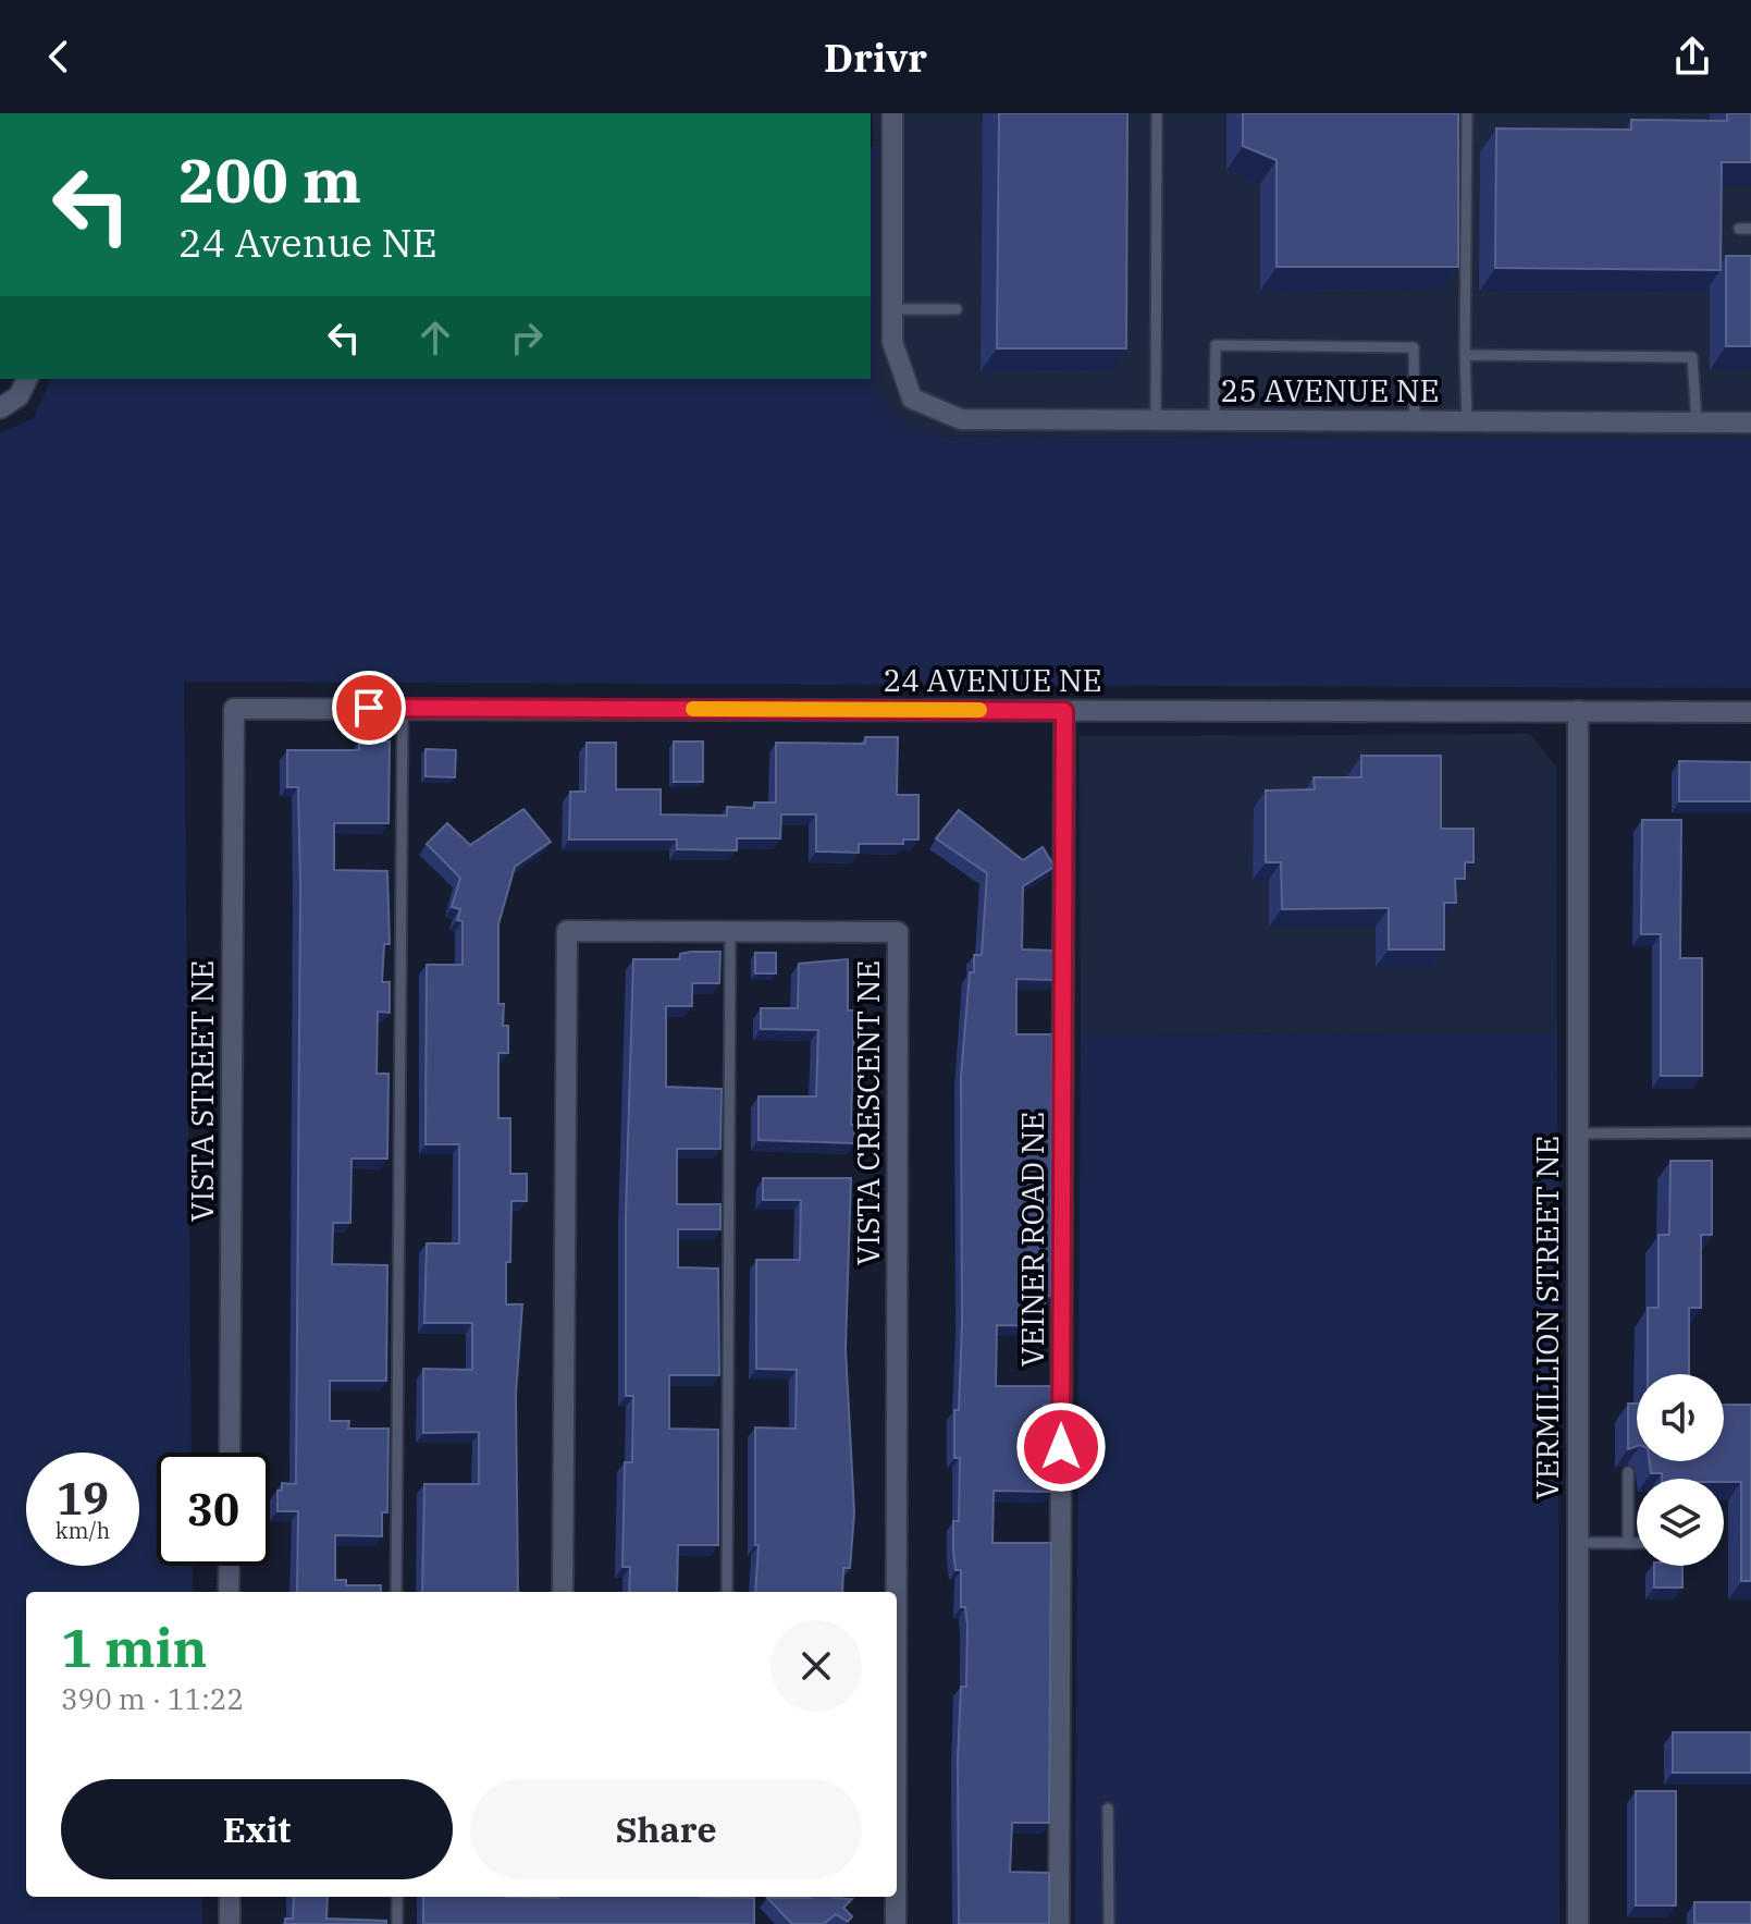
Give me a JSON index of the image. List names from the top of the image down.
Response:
{
  "streets": {
    "street": [
      "25 AVENUE NE",
      "24 AVENUE NE",
      "VISTA STREET NE",
      "VISTA CRESCENT NE",
      "VEINER ROAD NE",
      "VERMILLION STREET NE"
    ]
  },
  "crossings": [
    ["24 AVENUE NE", "VISTA STREET NE"],
    ["24 AVENUE NE", "VEINER ROAD NE"],
    ["24 AVENUE NE", "VERMILLION STREET NE"]
  ],
  "page": {
    "header": "Drivr",
    "turn": ["200 m", "24 Avenue NE"],
    "speed": "19 km/h",
    "limit": "30",
    "heading": ["1 min", "390 m · 11:22"],
    "buttons": ["Exit", "Share"]
  }
}
